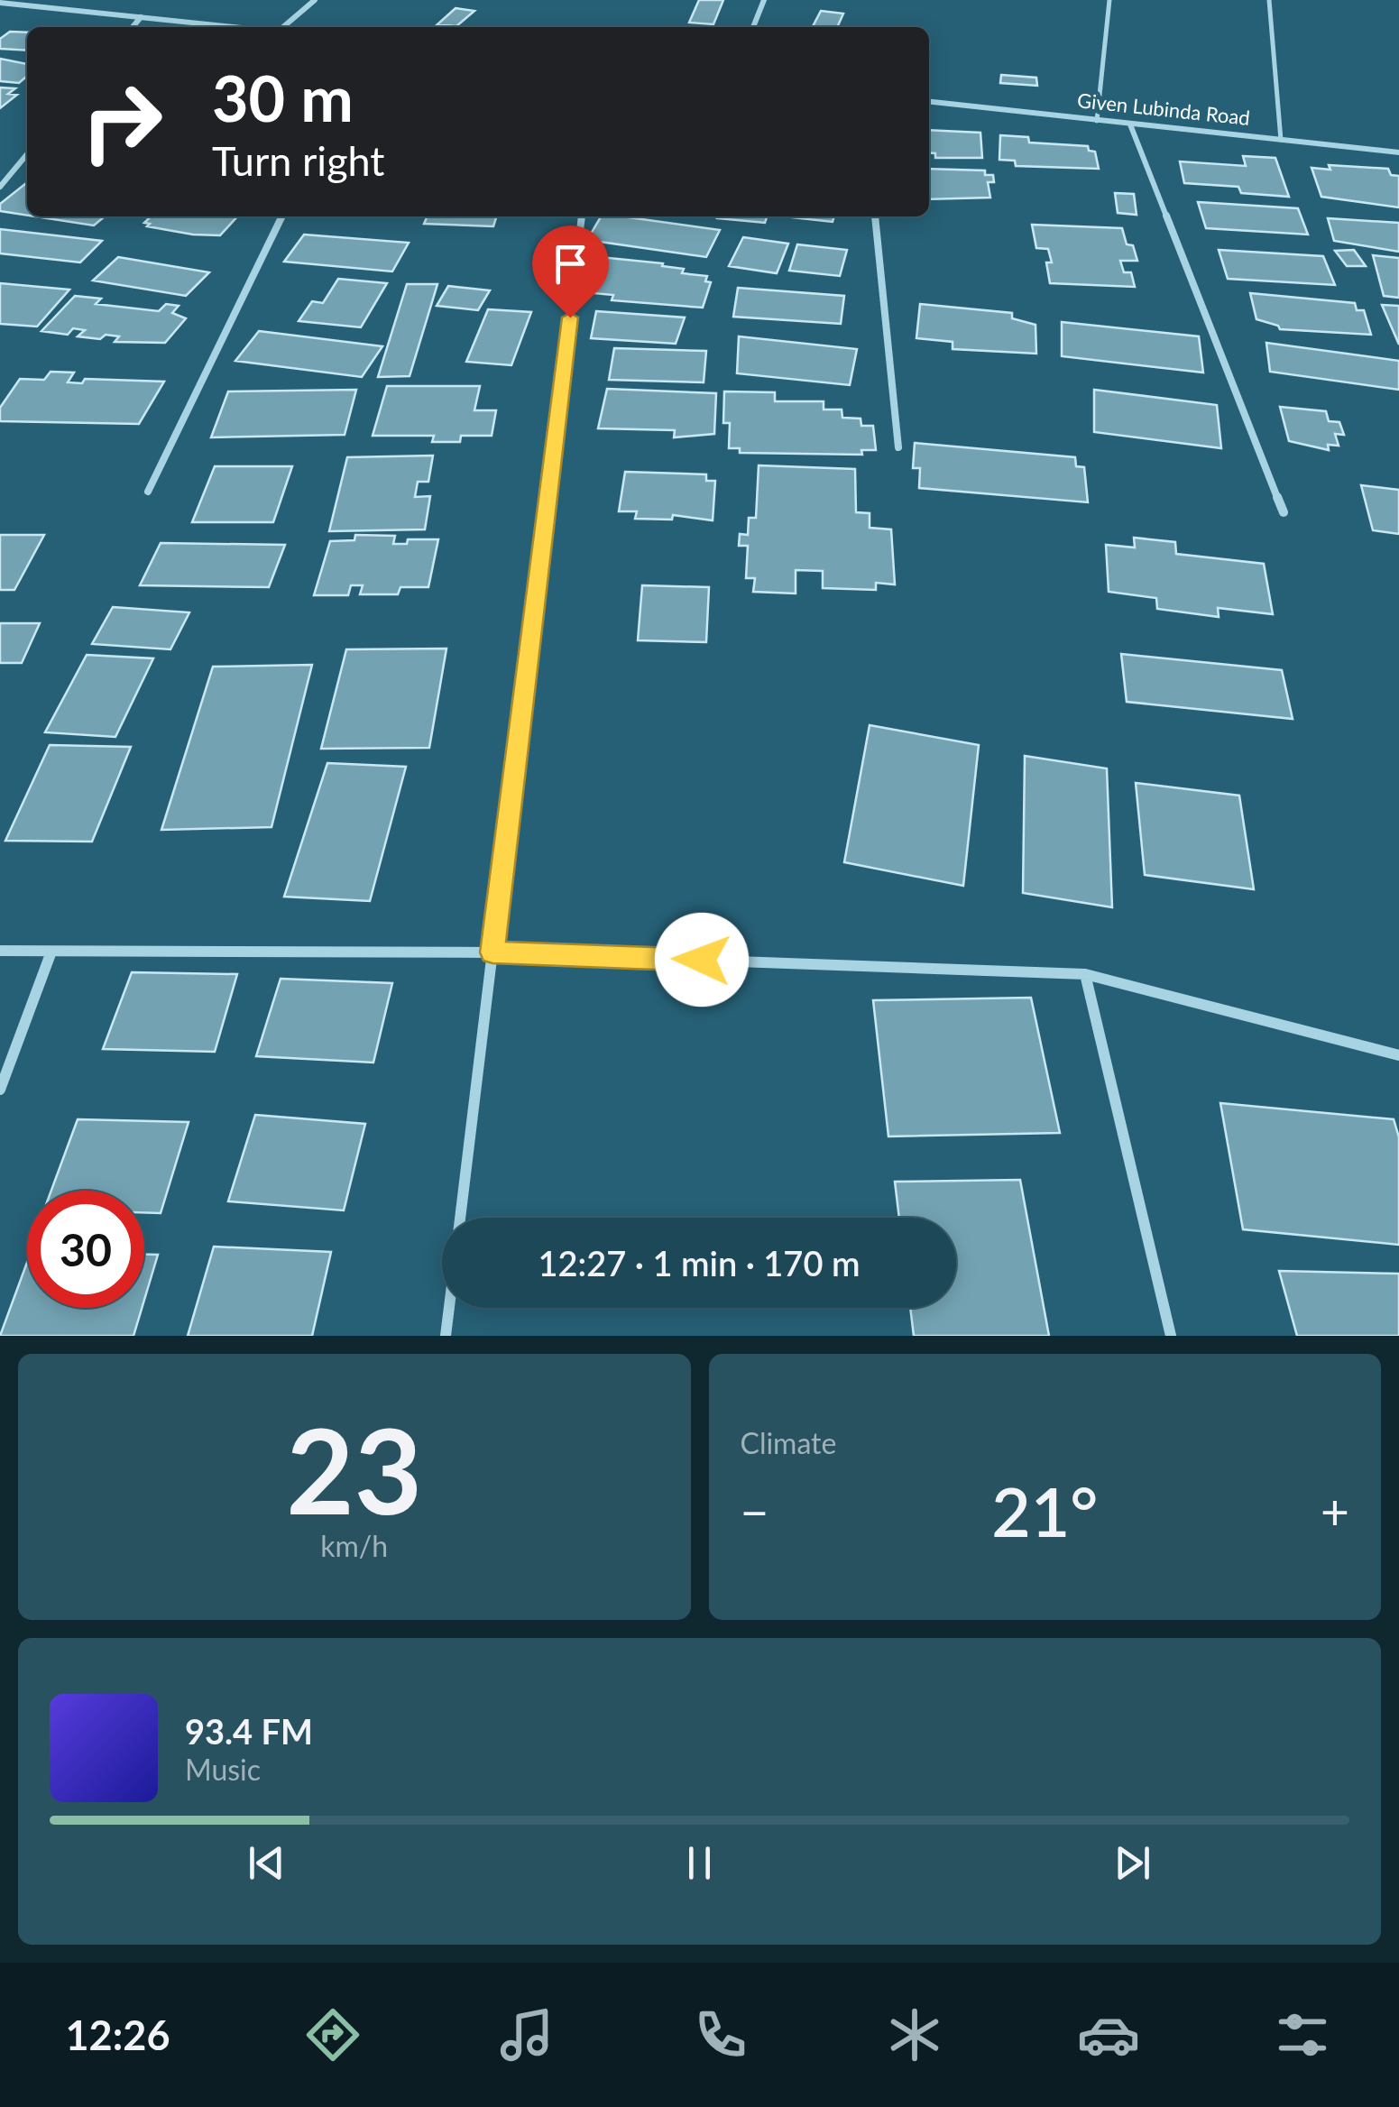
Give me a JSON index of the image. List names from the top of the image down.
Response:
{
  "streets": {
    "street": ["Given Lubinda Road"]
  },
  "page": {
    "turn": ["30 m", "Turn right"],
    "limit": "30",
    "trip": "12:27 · 1 min · 170 m",
    "tile": [
      ["23", "km/h"],
      "Climate"
    ],
    "heat": ["−", "21°", "+"],
    "song": ["93.4 FM", "Music"],
    "tabs": "12:26"
  }
}
